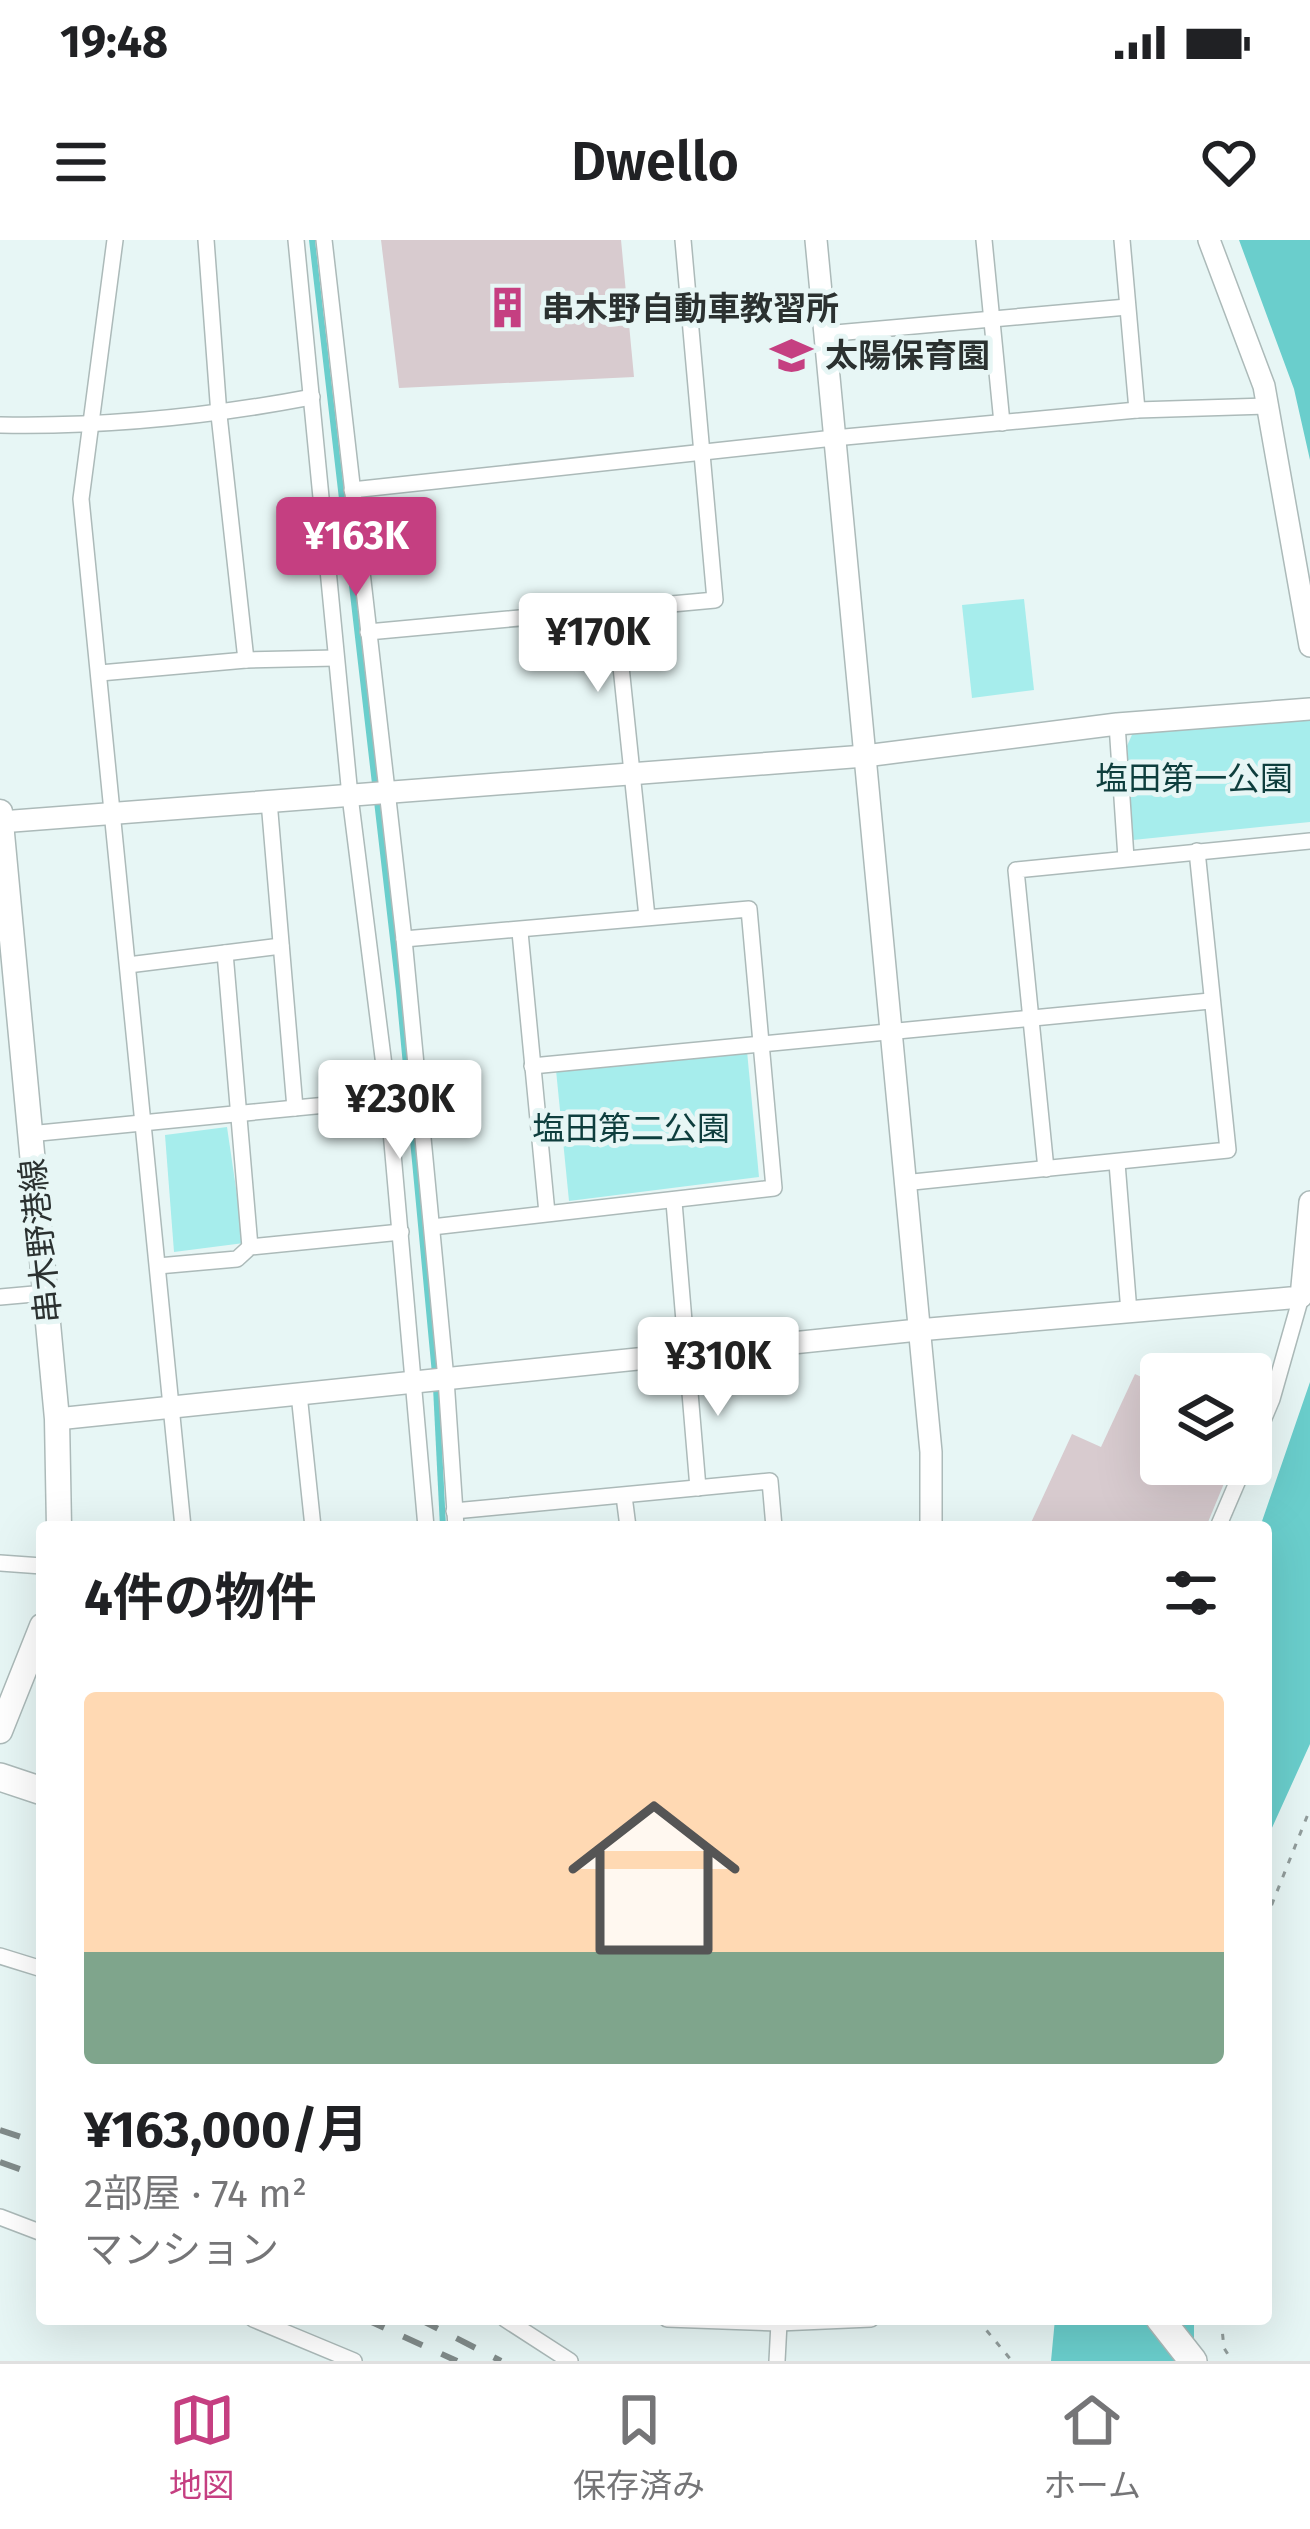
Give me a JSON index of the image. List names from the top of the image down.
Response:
{
  "streets": {
    "main road": ["串木野港線"]
  },
  "parks": ["塩田第一公園", "塩田第二公園"],
  "places": {
    "building": ["串木野自動車教習所"],
    "school or university": ["太陽保育園"]
  },
  "page": {
    "status": "19:48",
    "header": "Dwello",
    "price": [
      "¥163K",
      "¥170K",
      "¥230K",
      "¥310K"
    ],
    "heading": "4件の物件",
    "list": [
      {
        "name": "¥163,000/月",
        "note": "2部屋 · 74 m² · マンション"
      }
    ],
    "tabs": ["地図", "保存済み", "ホーム"]
  }
}
